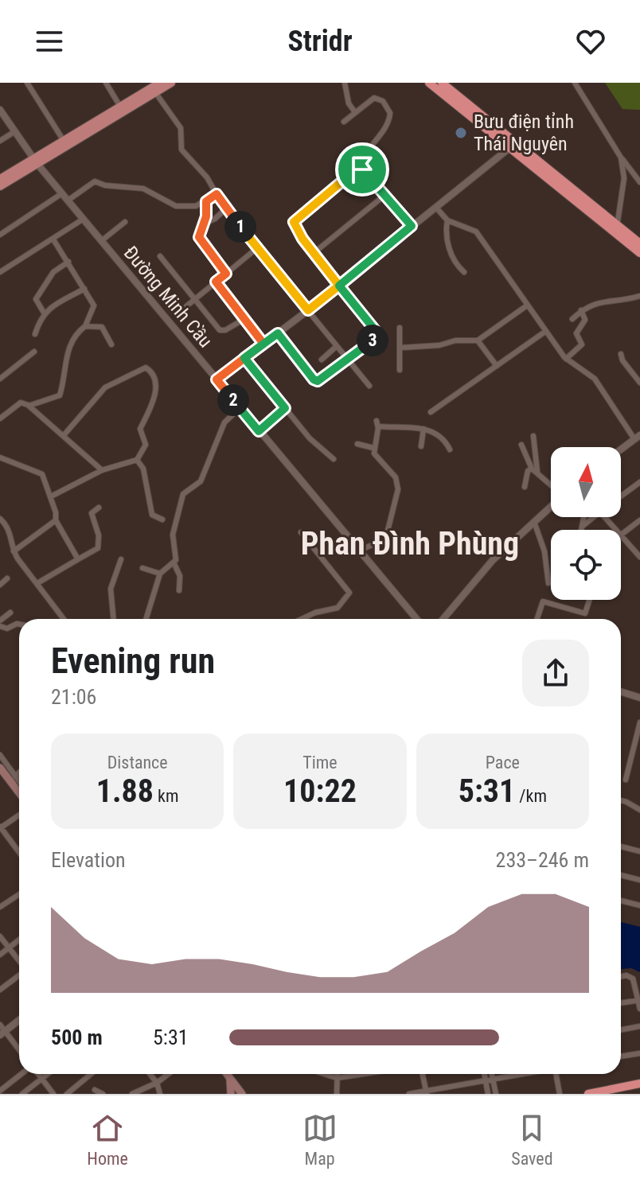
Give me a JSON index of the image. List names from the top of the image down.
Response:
{
  "streets": {
    "street": ["Đường Minh Cầu"]
  },
  "districts": ["Phan Đình Phùng"],
  "places": ["Bưu điện tỉnh Thái Nguyên"],
  "north": "top",
  "page": {
    "header": "Stridr",
    "pins": ["1", "3", "2"],
    "heading": ["Evening run", "21:06"],
    "stats": [
      ["Distance", "1.88 km"],
      ["Time", "10:22"],
      ["Pace", "5:31 /km"]
    ],
    "chart": ["Elevation", "233–246 m"],
    "list": [
      {
        "name": "500 m",
        "note": "5:31"
      }
    ],
    "tabs": ["Home", "Map", "Saved"]
  }
}
